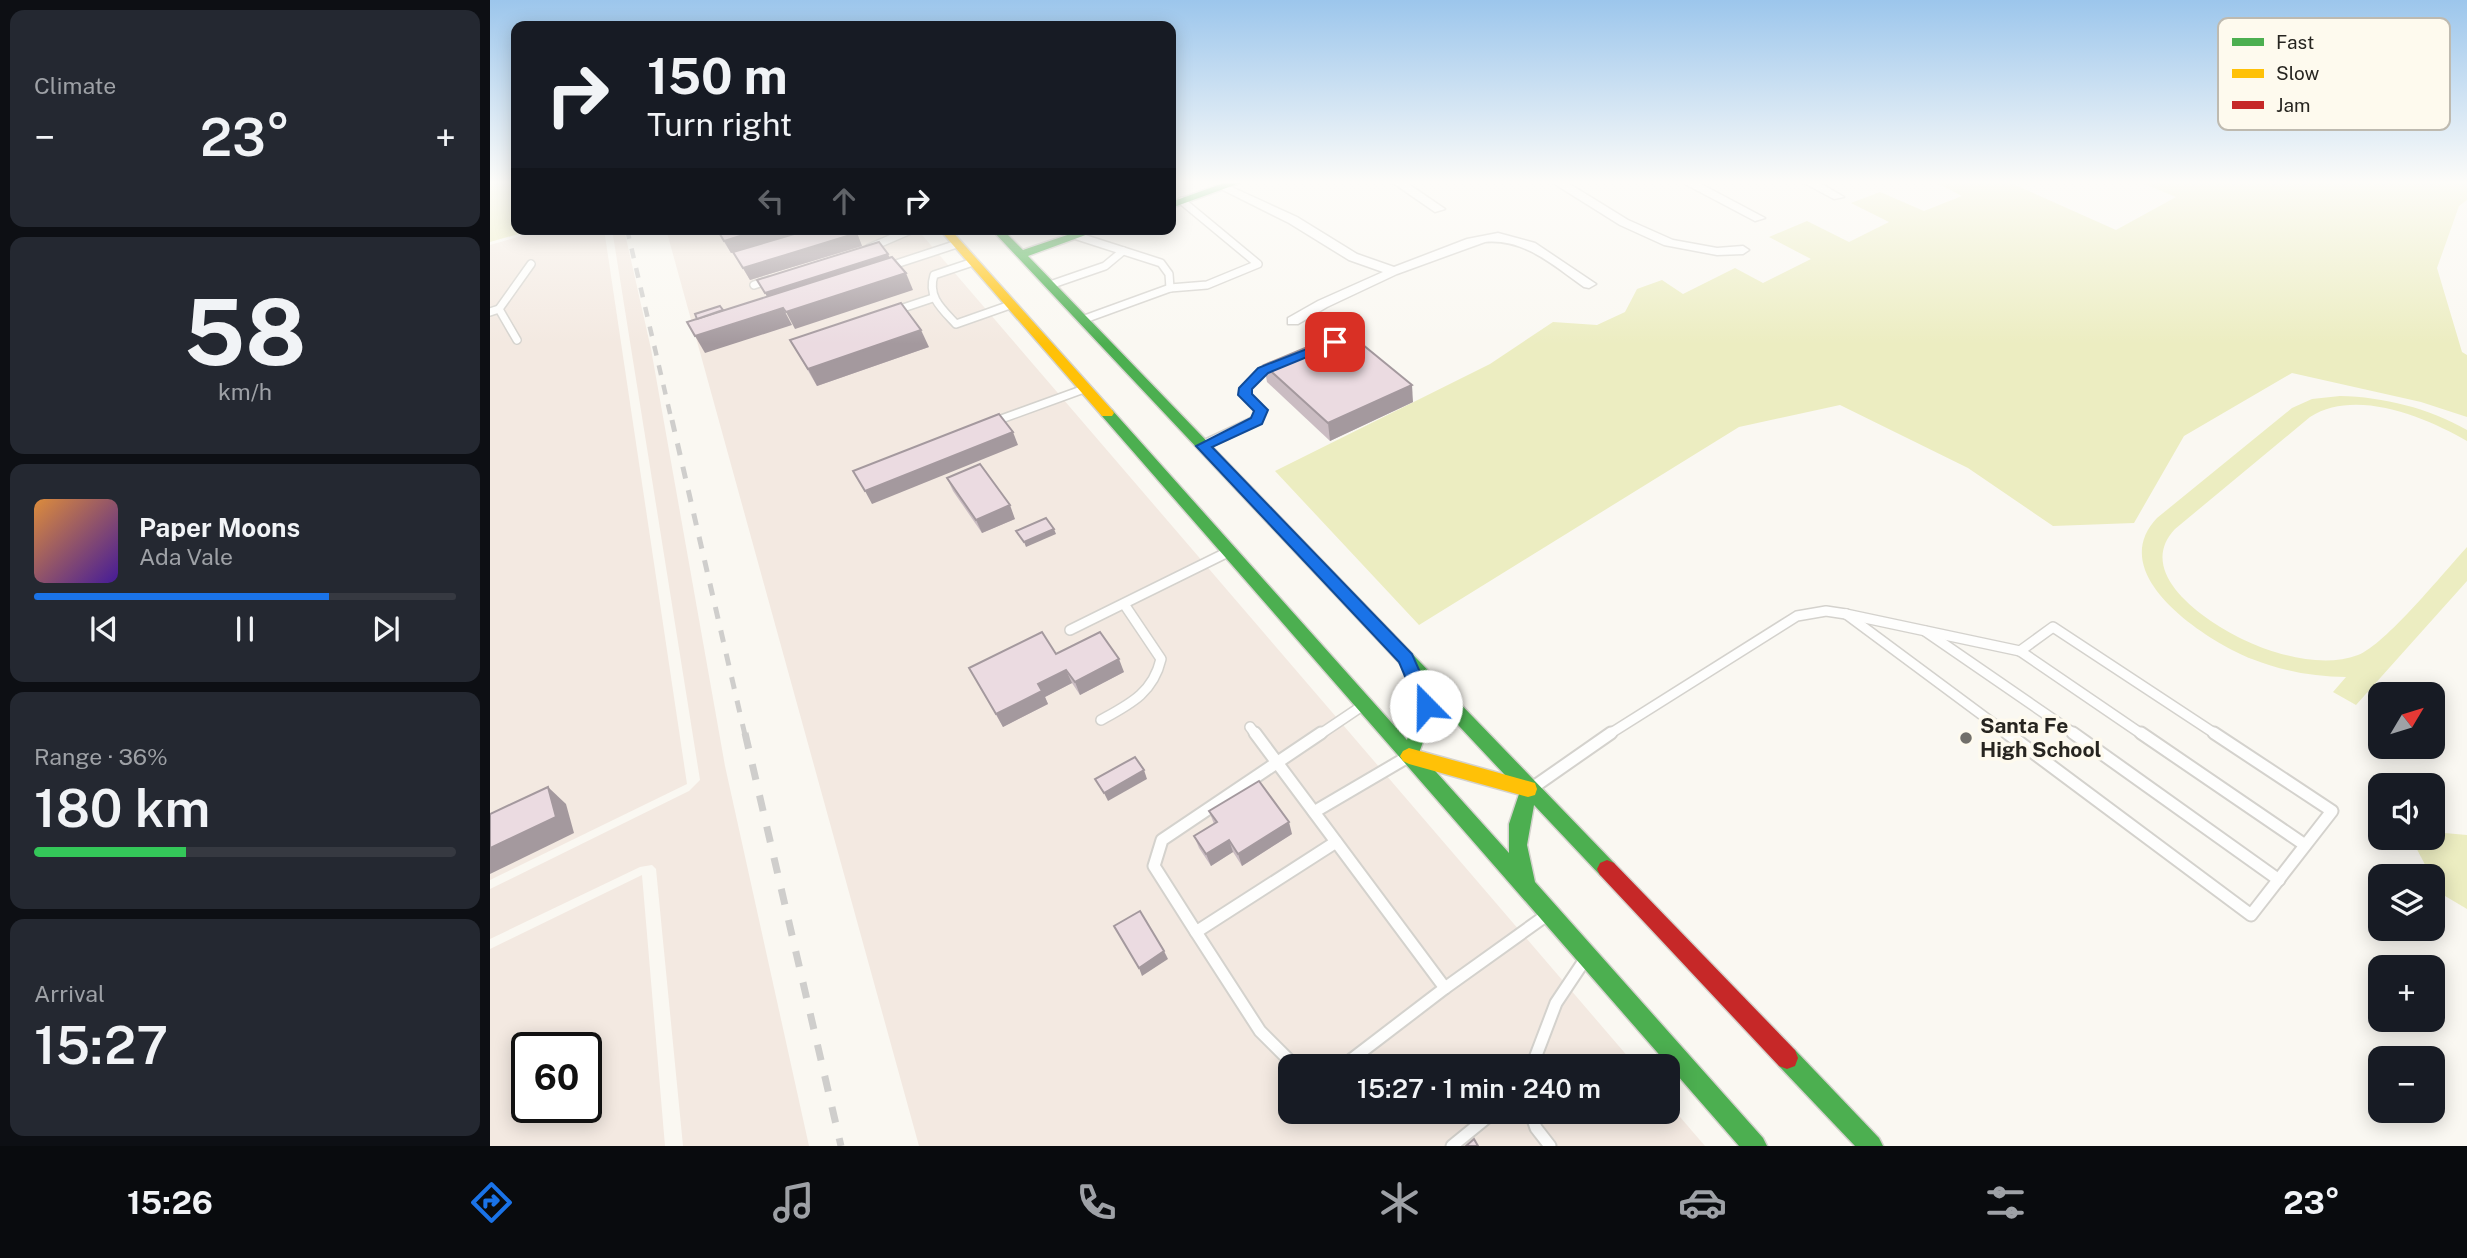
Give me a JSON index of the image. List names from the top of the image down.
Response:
{
  "places": ["Santa Fe High School"],
  "legend": ["Fast", "Slow", "Jam"],
  "north": "top right",
  "page": {
    "tile": [
      "Climate",
      ["58", "km/h"],
      ["Range · 36%", "180 km"],
      ["Arrival", "15:27"]
    ],
    "turn": ["150 m", "Turn right"],
    "heat": ["−", "23°", "+"],
    "song": ["Paper Moons", "Ada Vale"],
    "map_buttons": ["+", "−"],
    "limit": "60",
    "trip": "15:27 · 1 min · 240 m",
    "tabs": ["15:26", "23°"]
  }
}
